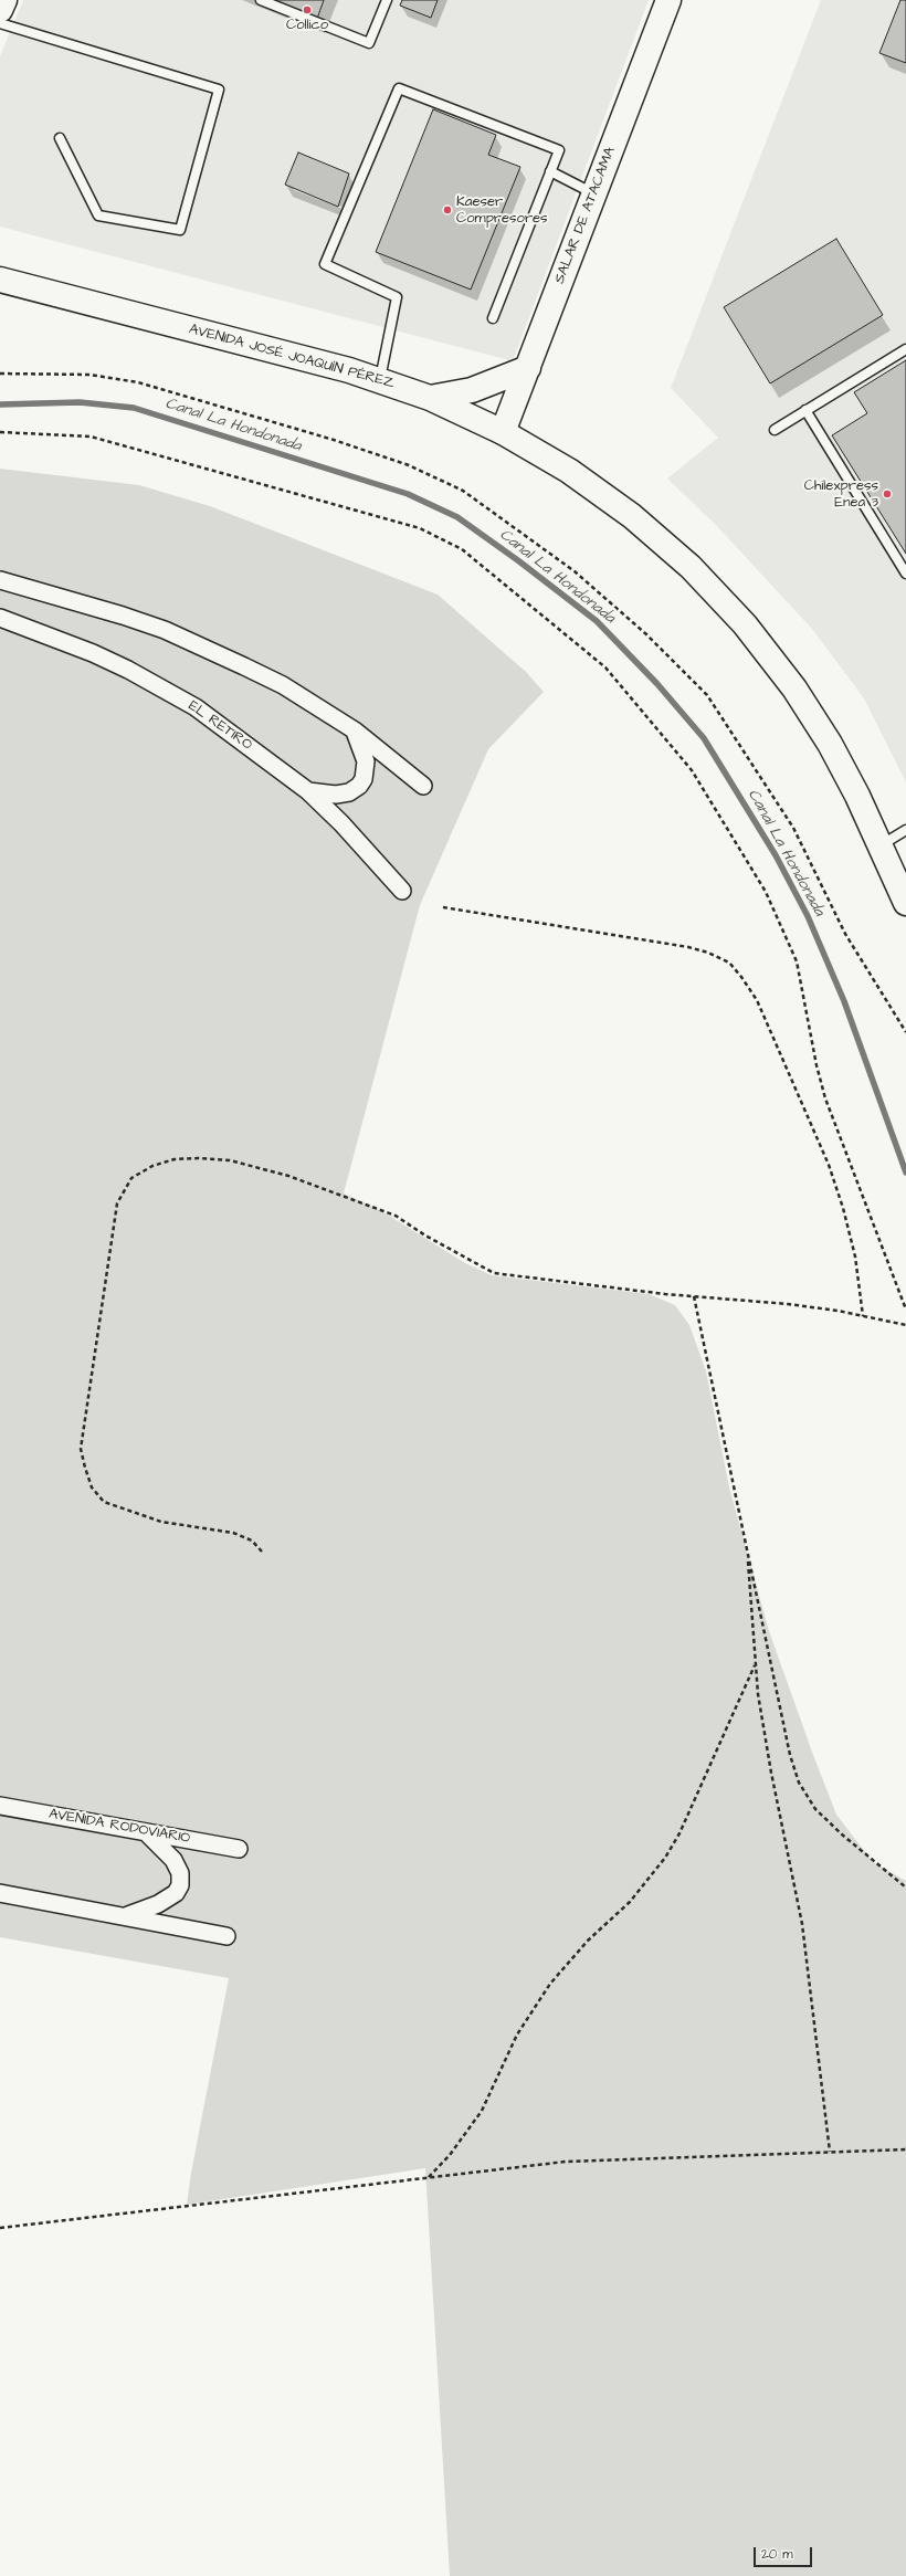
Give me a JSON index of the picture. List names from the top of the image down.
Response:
{
  "streets": {
    "main road": ["SALAR DE ATACAMA", "AVENIDA JOSÉ JOAQUÍN PÉREZ"],
    "street": ["EL RETIRO", "AVENIDA RODOVIARIO"]
  },
  "crossings": [
    ["SALAR DE ATACAMA", "AVENIDA JOSÉ JOAQUÍN PÉREZ"]
  ],
  "water": ["Canal La Hondonada"],
  "places": ["Collico", "Kaeser Compresores", "Chilexpress Enea 3"],
  "scale_bar": "20 m"
}
